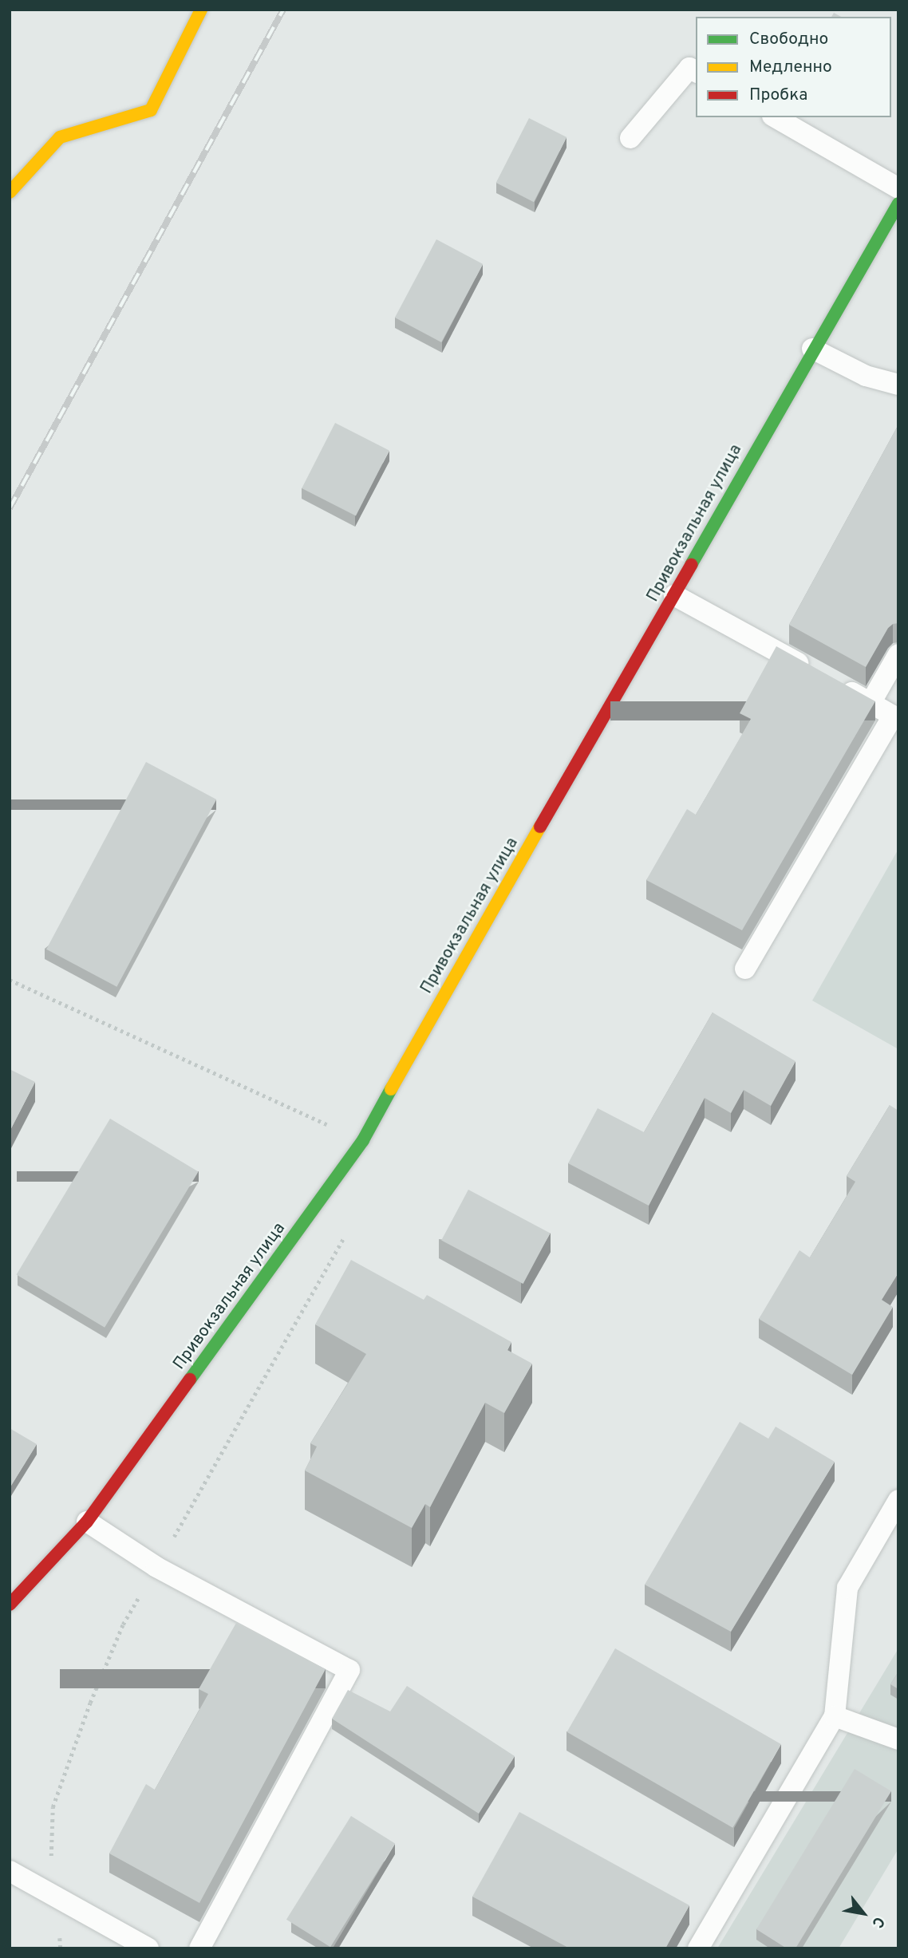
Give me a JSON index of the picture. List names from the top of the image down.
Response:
{
  "streets": {
    "street": ["Привокзальная улица"]
  },
  "legend": ["Свободно", "Медленно", "Пробка"],
  "north": "bottom right"
}
